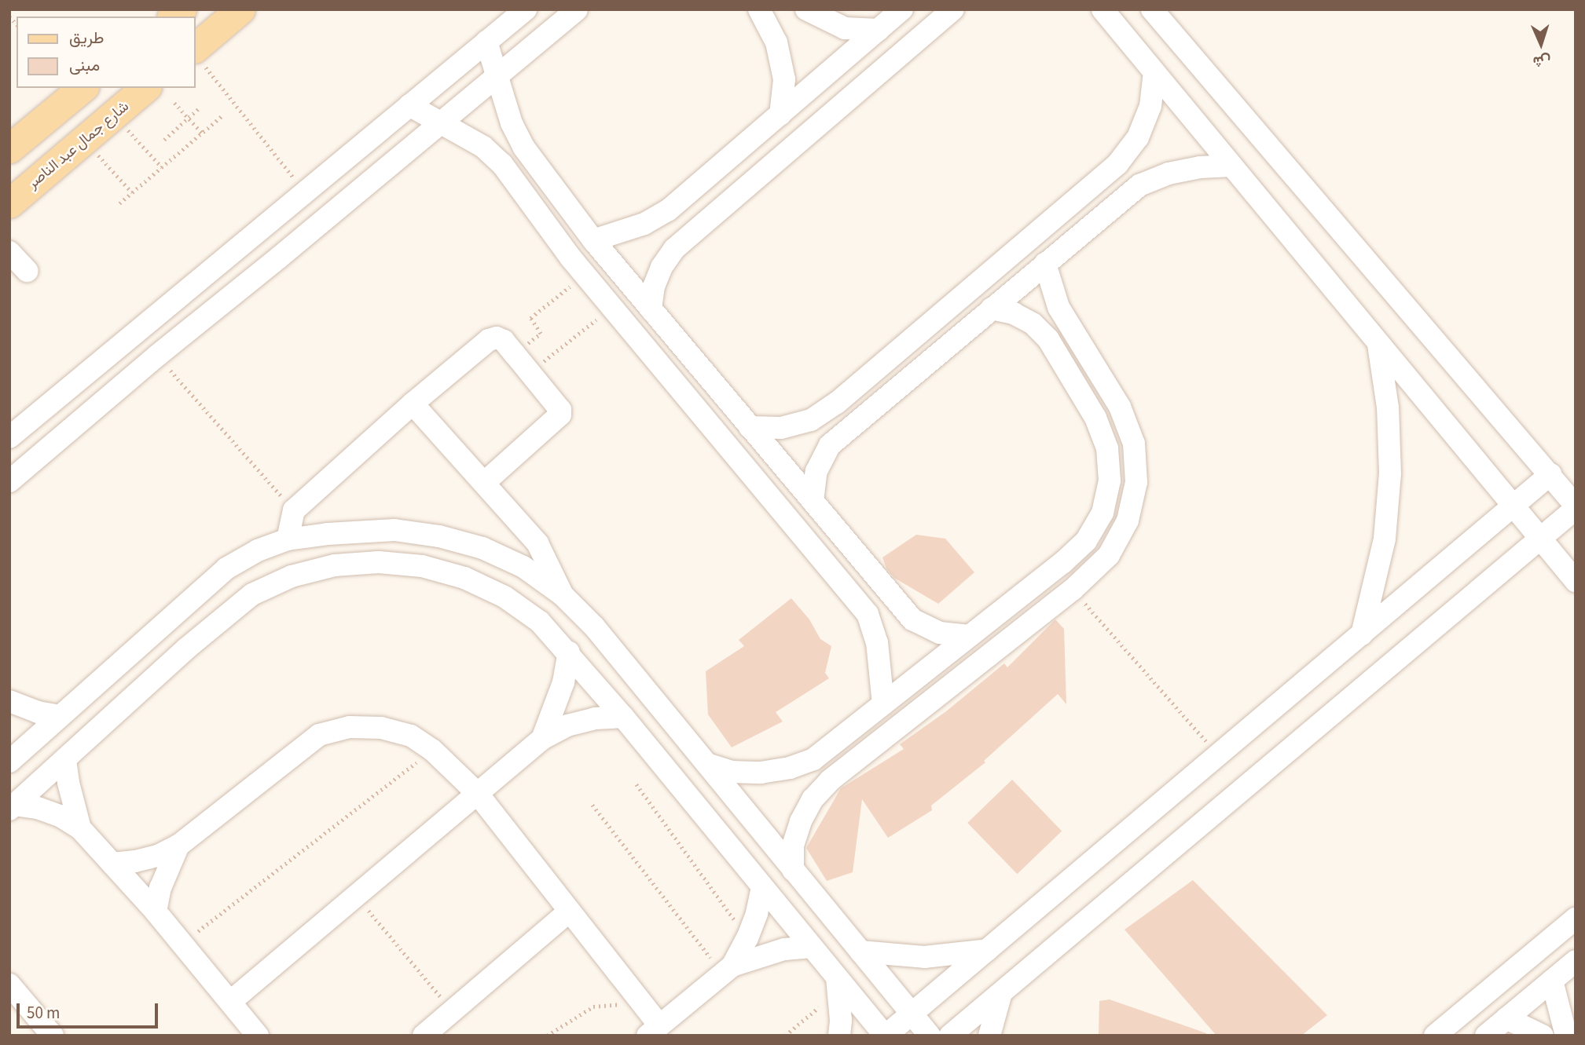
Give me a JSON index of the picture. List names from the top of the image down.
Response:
{
  "streets": {
    "main road": ["شارع جمال عبد الناصر"]
  },
  "legend": ["طريق", "مبنى"],
  "scale_bar": "50 m",
  "north": "bottom"
}
